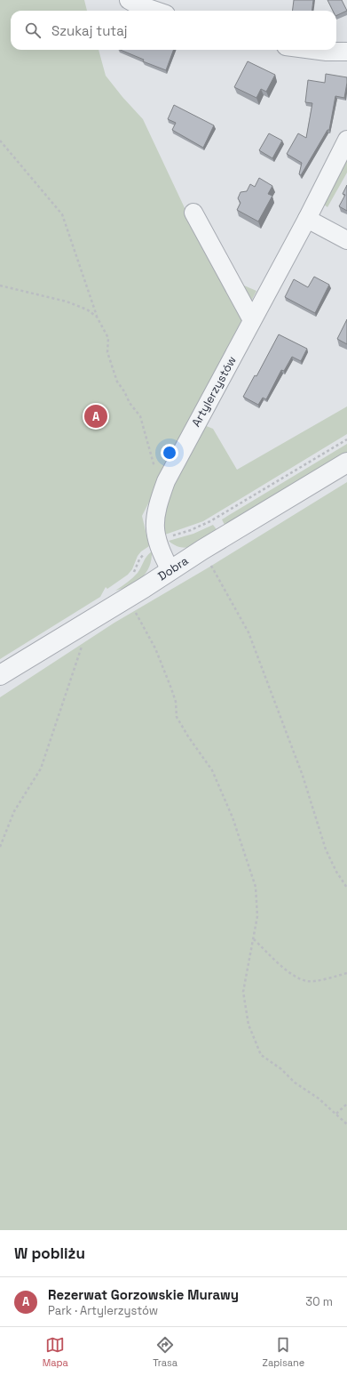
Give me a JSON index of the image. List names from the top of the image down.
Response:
{
  "streets": {
    "street": ["Artylerzystów", "Dobra"]
  },
  "crossings": [
    ["Artylerzystów", "Dobra"]
  ],
  "page": {
    "search": "Szukaj tutaj",
    "pins": "A",
    "heading": "W pobliżu",
    "list": [
      {
        "mark": "A",
        "name": "Rezerwat Gorzowskie Murawy",
        "note": "Park · Artylerzystów",
        "value": "30 m"
      }
    ],
    "nav": ["Mapa", "Trasa", "Zapisane"]
  }
}
